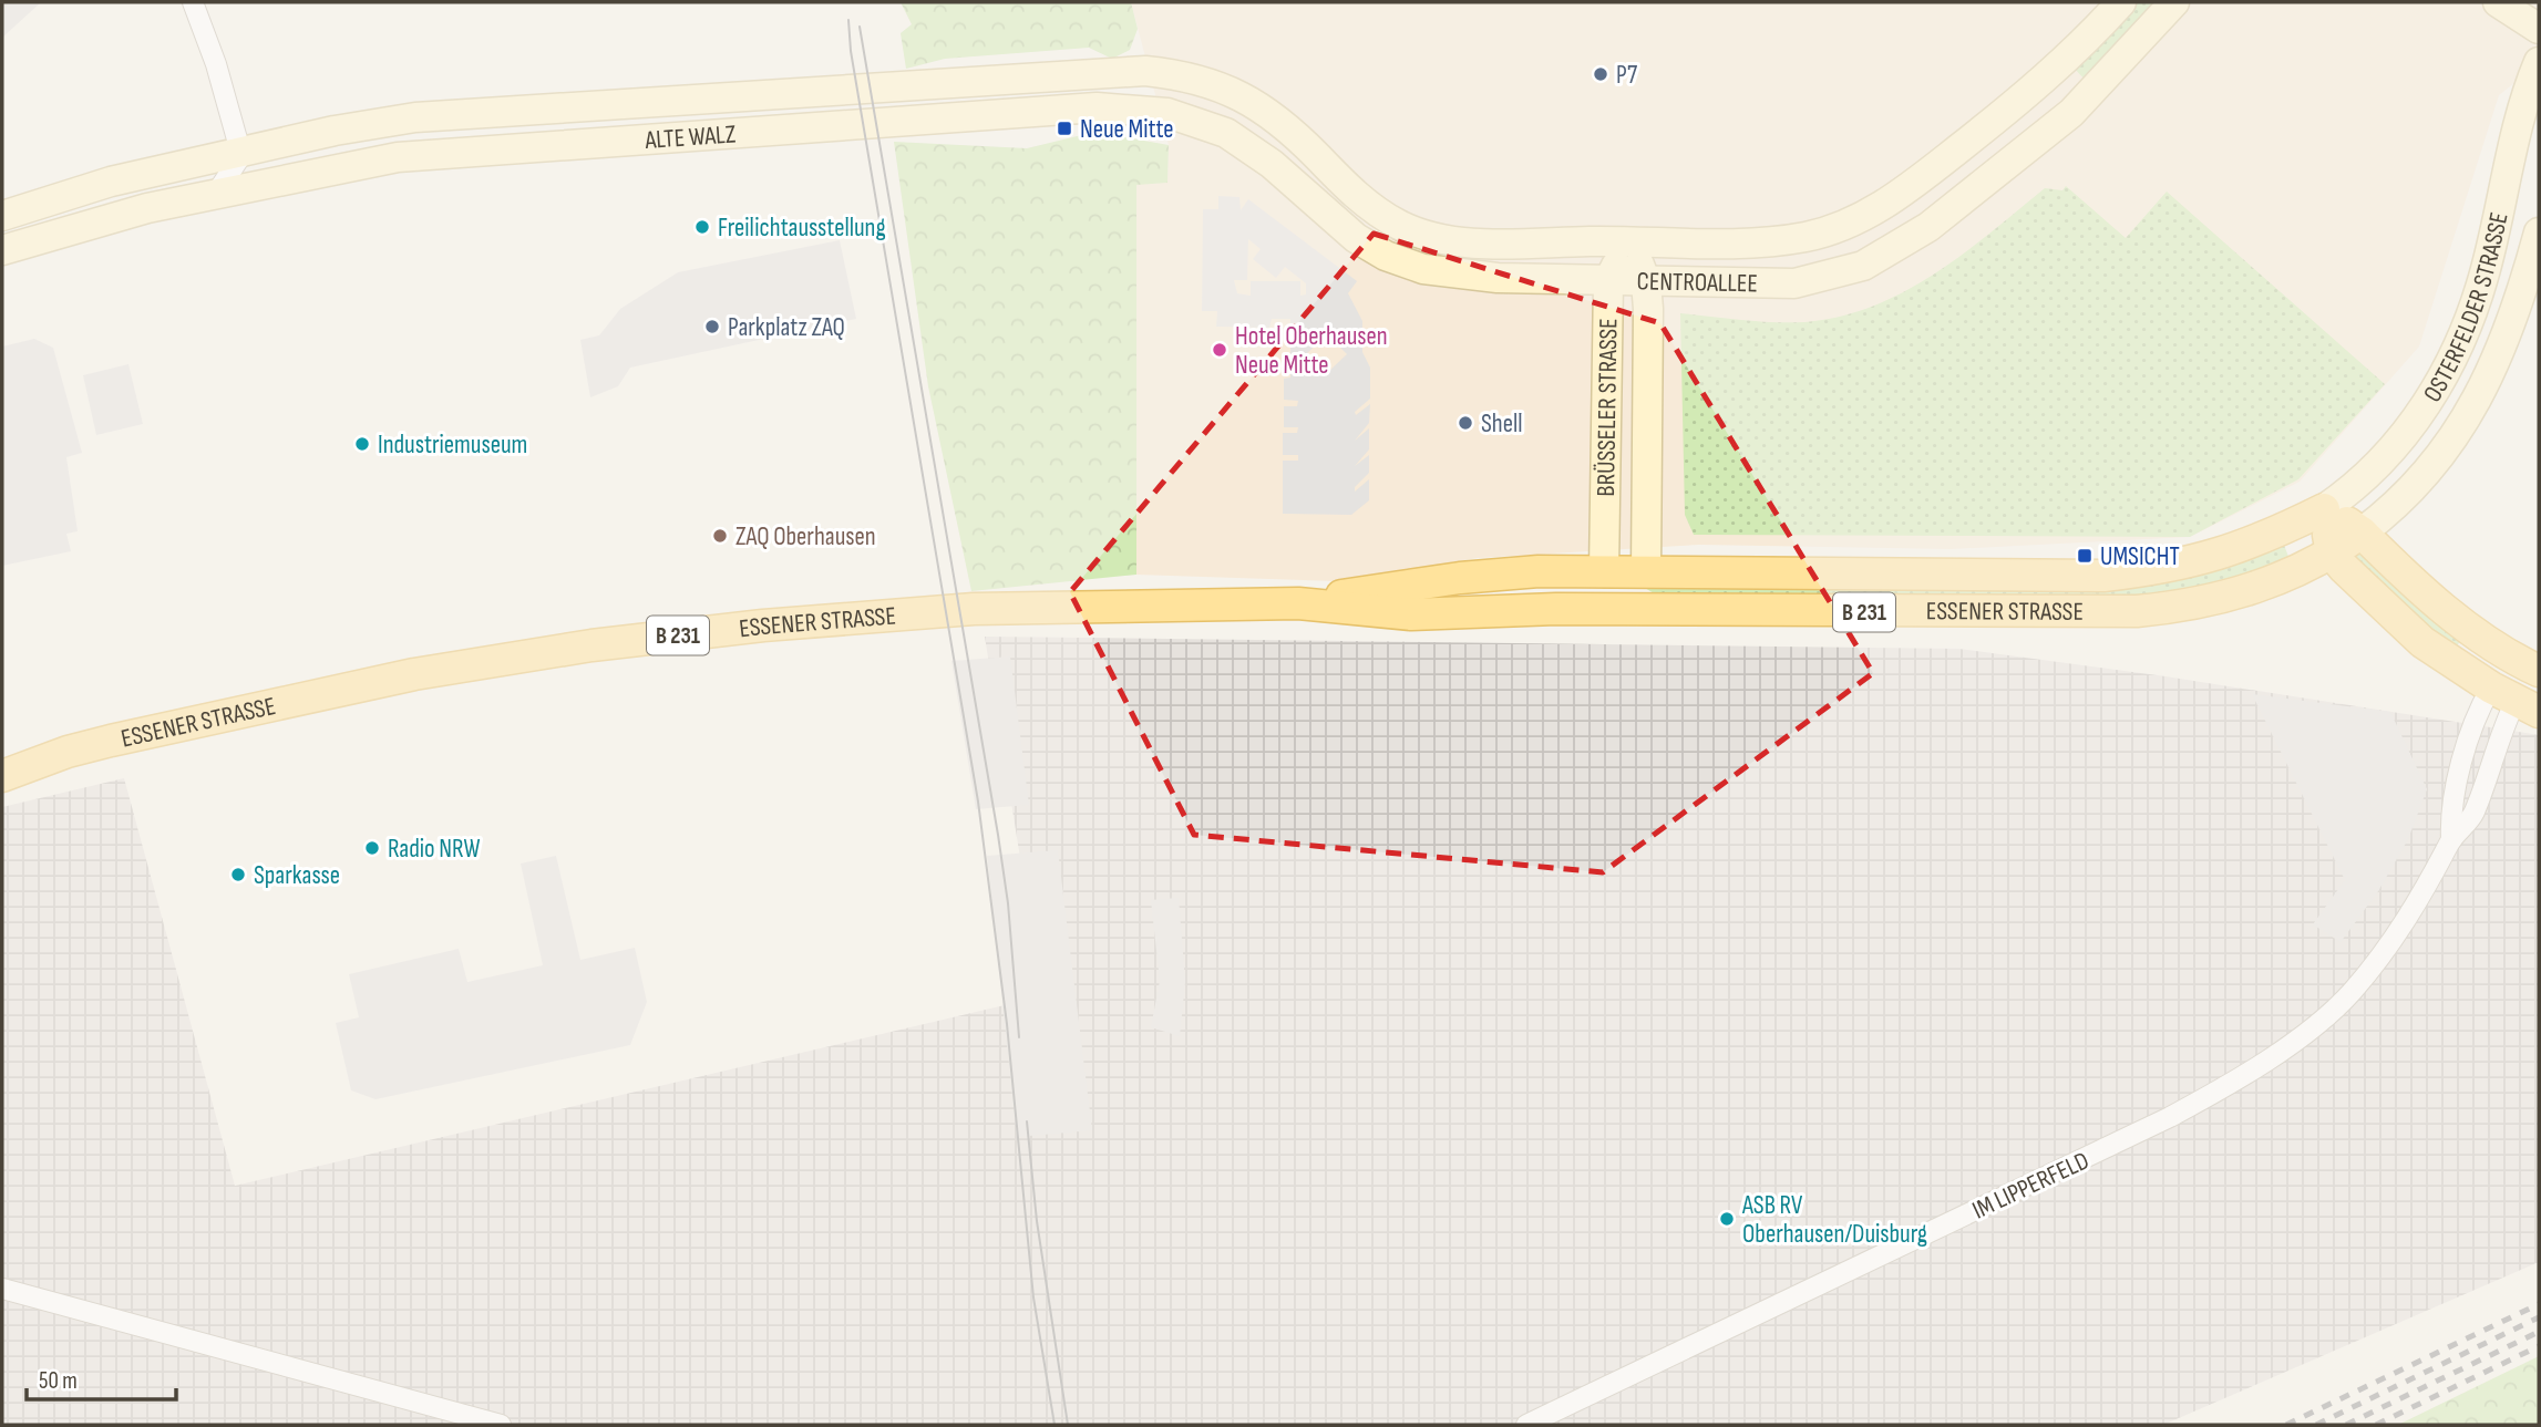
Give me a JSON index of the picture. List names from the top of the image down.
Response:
{
  "streets": {
    "main road": ["B 231", "ESSENER STRASSE"],
    "street": [
      "ALTE WALZ",
      "CENTROALLEE",
      "OSTERFELDER STRASSE",
      "BRÜSSELER STRASSE",
      "IM LIPPERFELD"
    ]
  },
  "crossings": [
    ["ALTE WALZ", "CENTROALLEE"],
    ["CENTROALLEE", "BRÜSSELER STRASSE"],
    ["OSTERFELDER STRASSE", "ESSENER STRASSE"],
    ["BRÜSSELER STRASSE", "ESSENER STRASSE"]
  ],
  "places": {
    "other": [
      "P7",
      "Freilichtausstellung",
      "Parkplatz ZAQ",
      "Hotel Oberhausen Neue Mitte",
      "Shell",
      "Industriemuseum",
      "ZAQ Oberhausen",
      "Radio NRW",
      "Sparkasse",
      "ASB RV Oberhausen/Duisburg"
    ],
    "transit": ["Neue Mitte", "UMSICHT"]
  },
  "scale_bar": "50 m"
}
